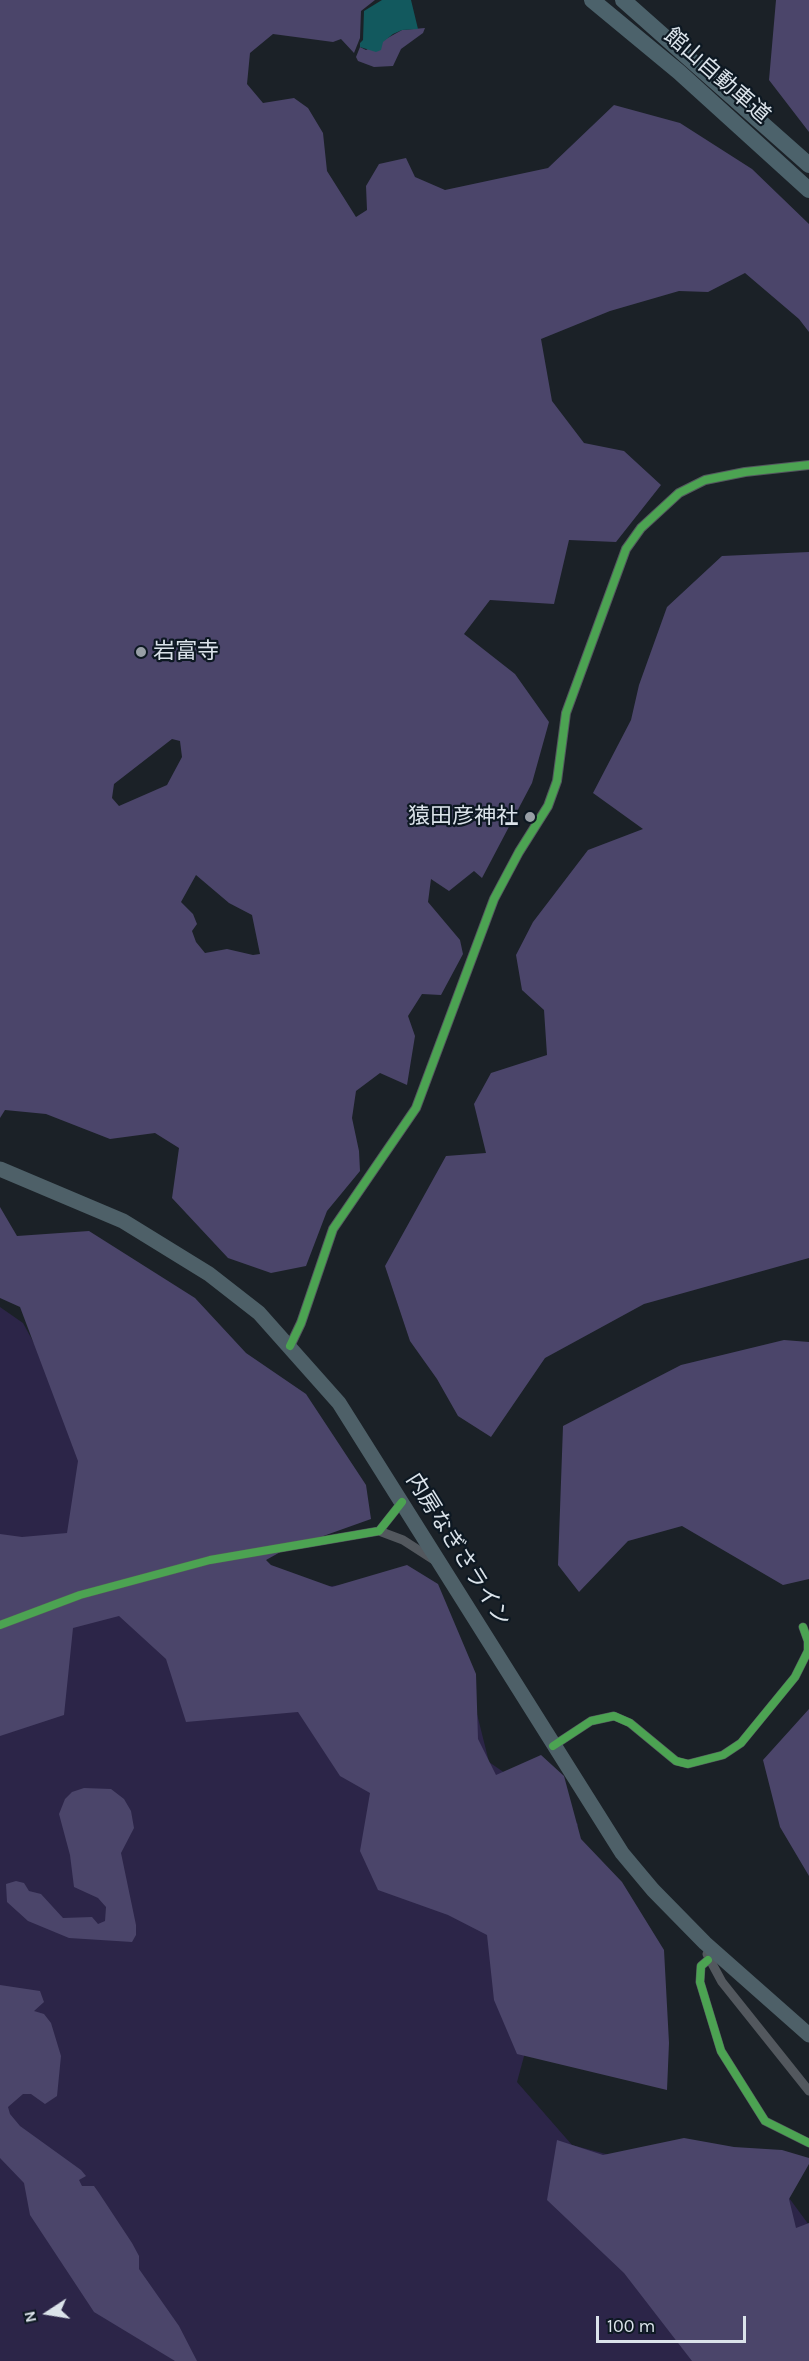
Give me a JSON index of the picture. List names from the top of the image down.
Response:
{
  "streets": {
    "highway": ["館山自動車道", "内房なぎさライン"]
  },
  "places": ["岩富寺", "猿田彦神社"],
  "scale_bar": "100 m",
  "north": "left"
}
